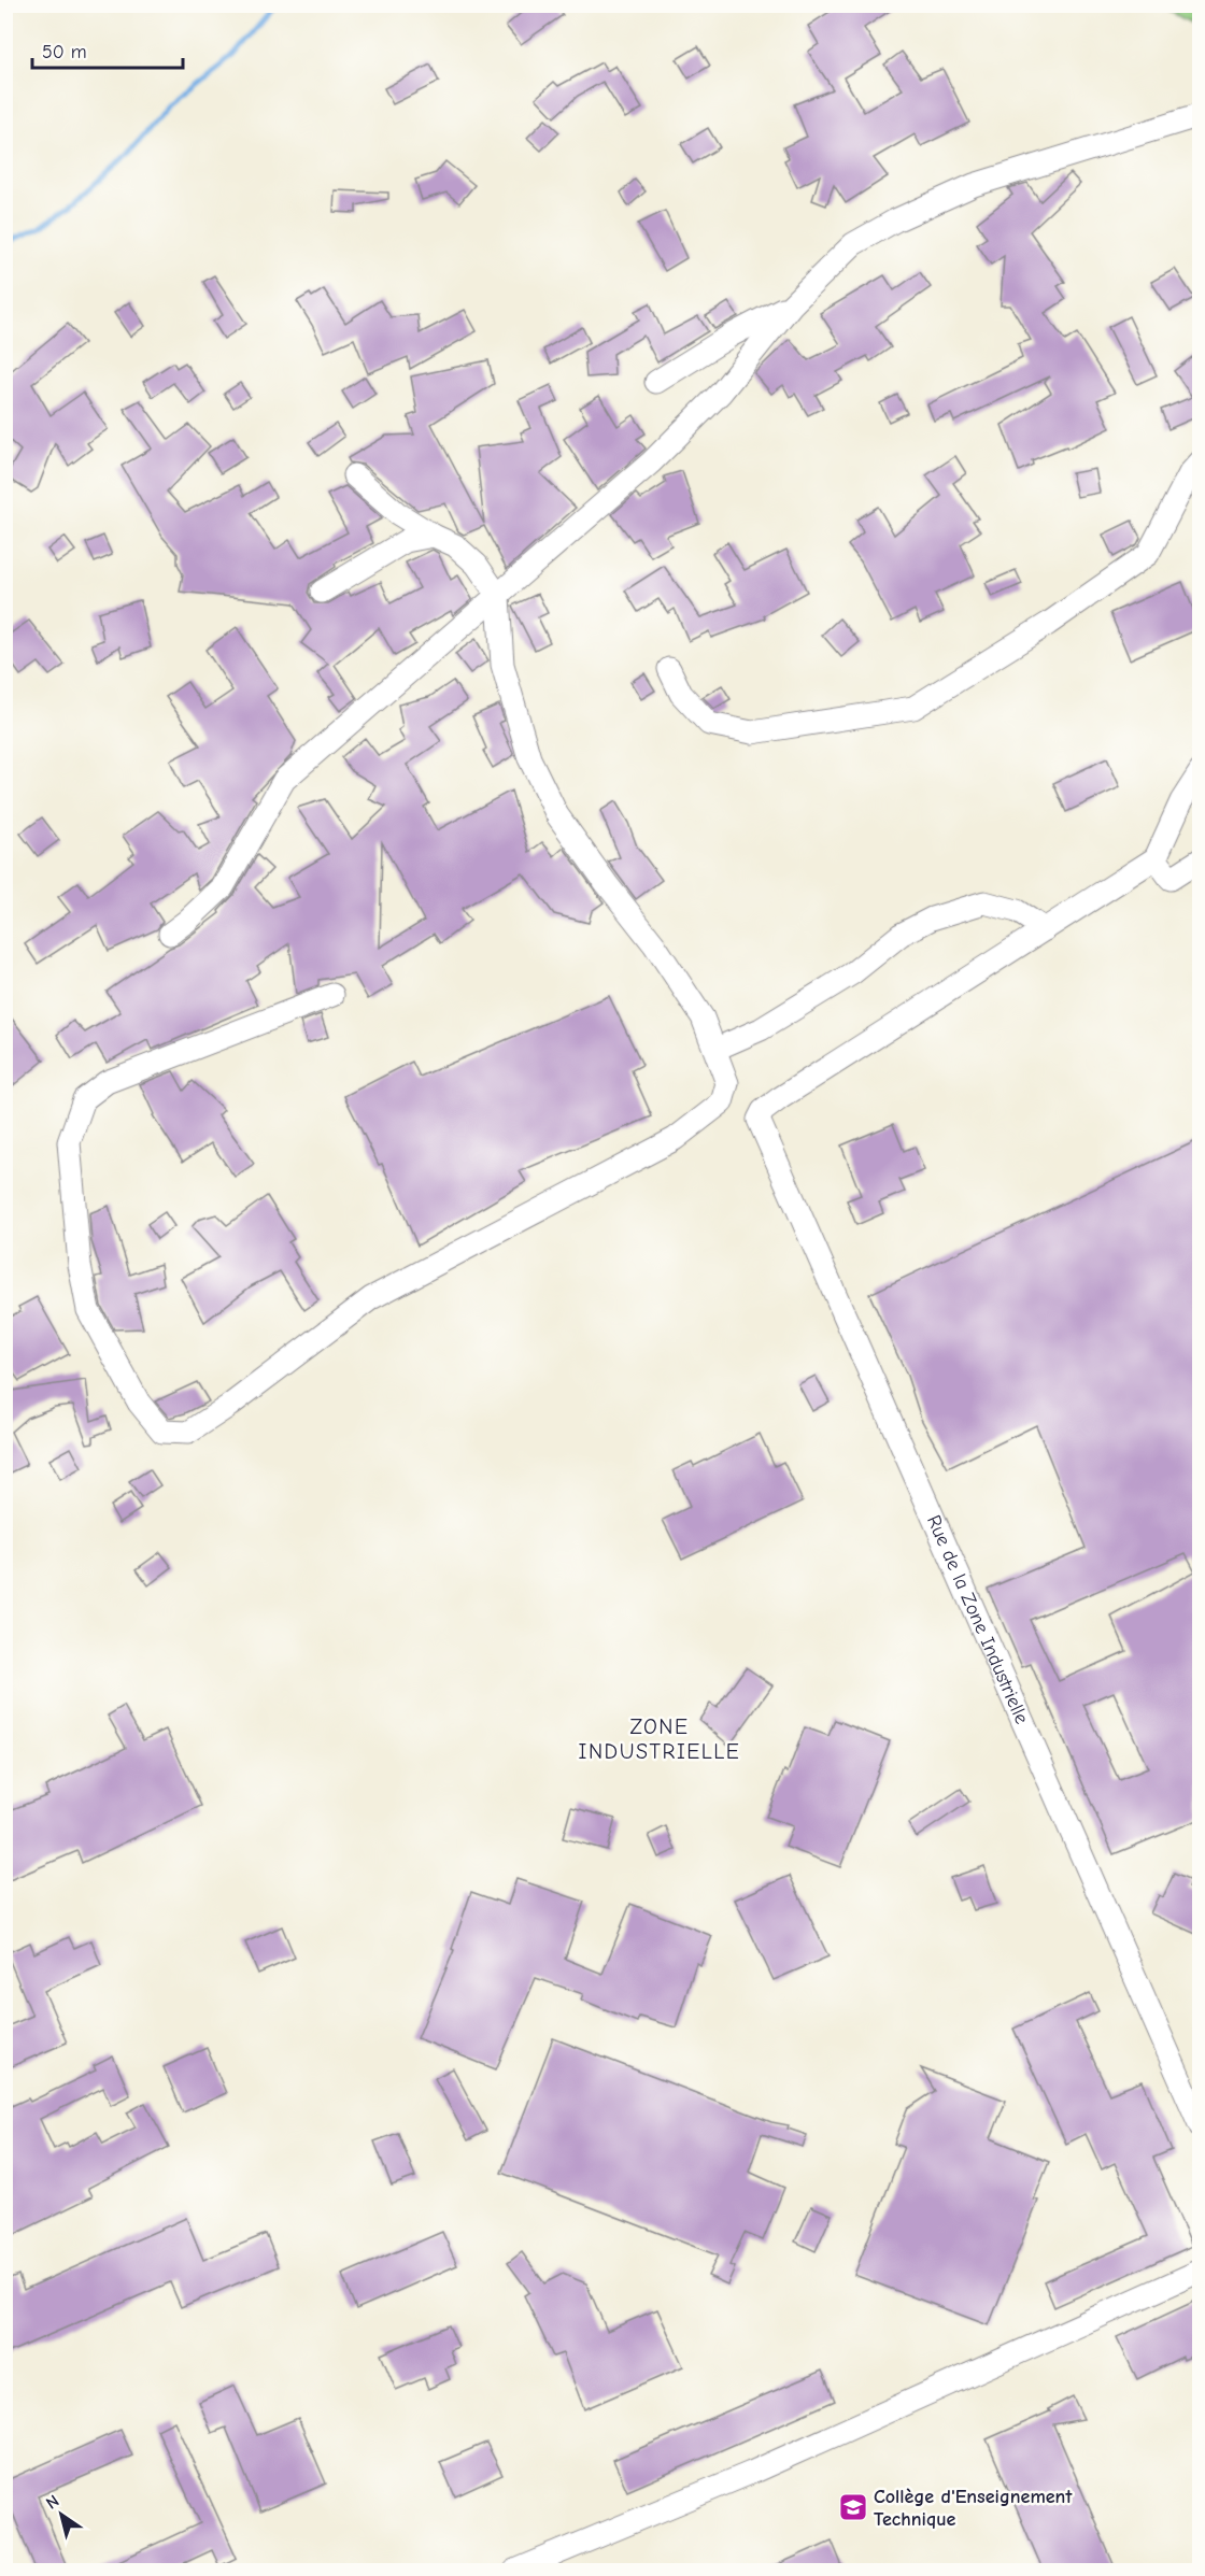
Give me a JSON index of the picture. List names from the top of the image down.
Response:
{
  "streets": {
    "street": ["Rue de la Zone Industrielle"]
  },
  "districts": ["ZONE INDUSTRIELLE"],
  "places": {
    "school or university": ["Collège d'Enseignement Technique"]
  },
  "scale_bar": "50 m",
  "north": "top left"
}
